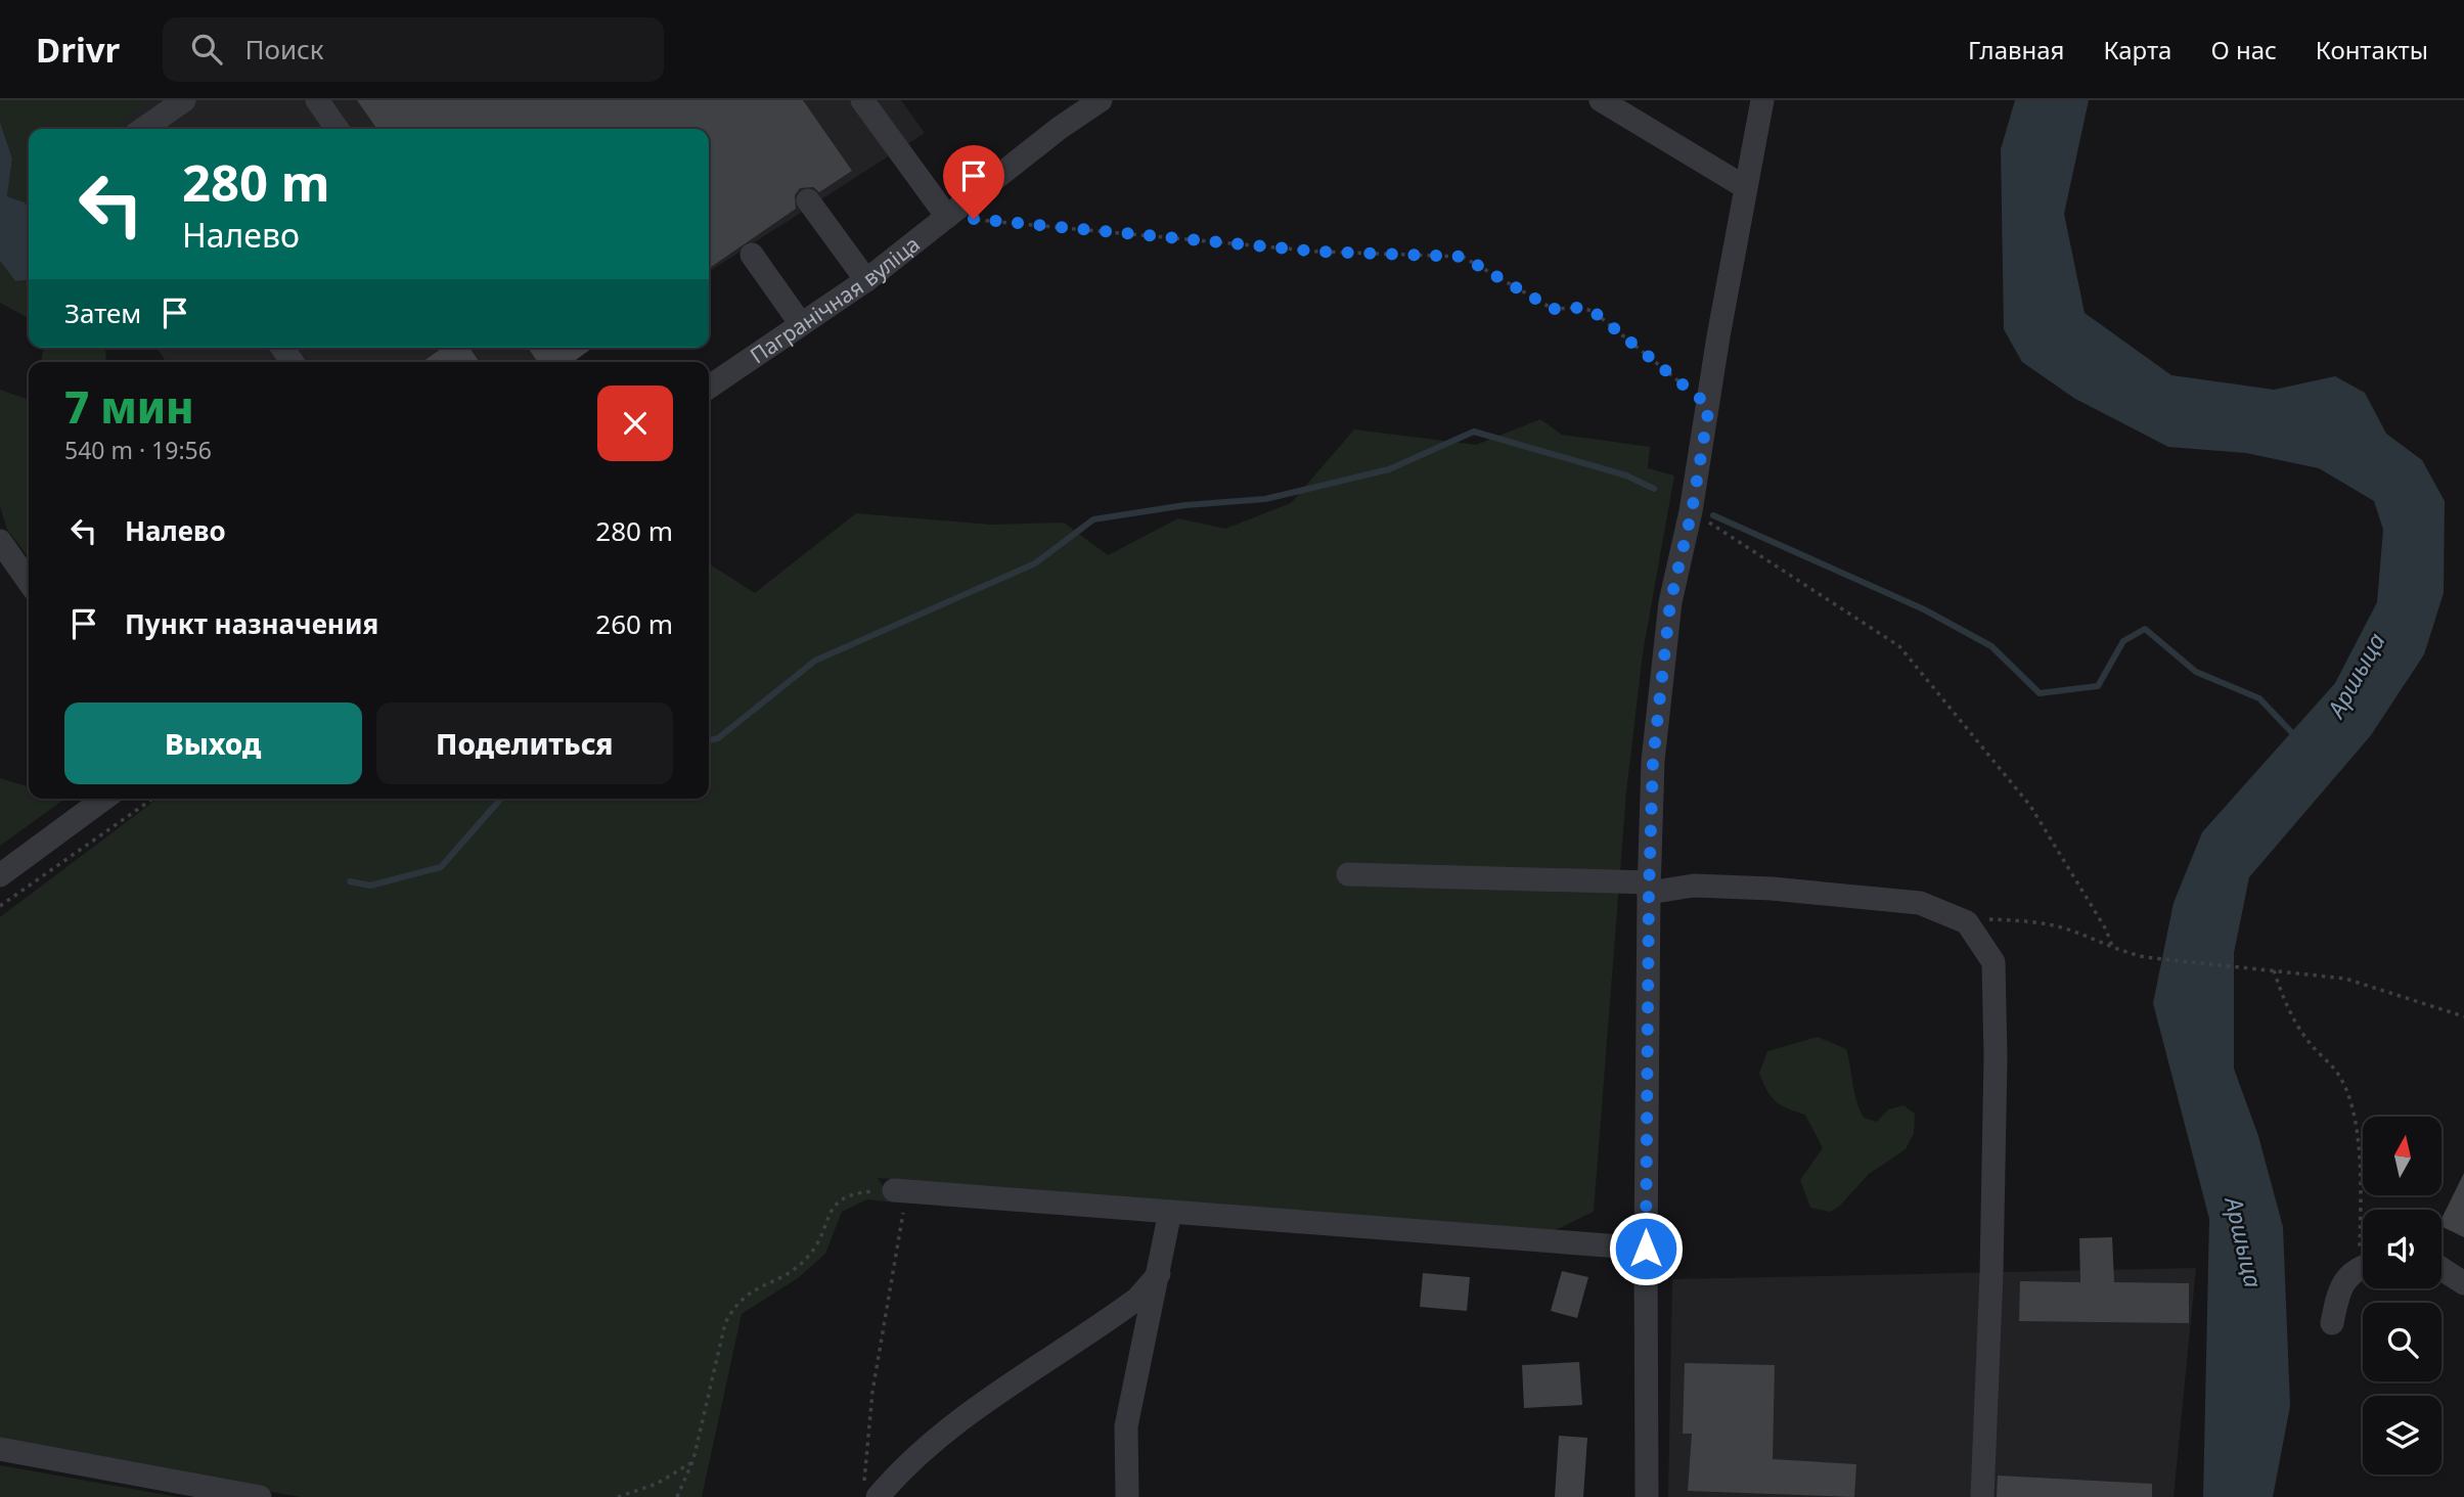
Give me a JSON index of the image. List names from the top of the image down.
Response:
{
  "streets": {
    "street": ["Пагранічная вуліца"]
  },
  "water": ["Аршыца"],
  "north": "top",
  "page": {
    "header": "Drivr",
    "search": "Поиск",
    "nav": [
      "Главная",
      "Карта",
      "О нас",
      "Контакты"
    ],
    "turn": ["280 m", "Налево"],
    "then": "Затем",
    "heading": ["7 мин", "540 m · 19:56"],
    "list": [
      {
        "name": "Налево",
        "value": "280 m"
      },
      {
        "name": "Пункт назначения",
        "value": "260 m"
      }
    ],
    "buttons": ["Выход", "Поделиться"]
  }
}
